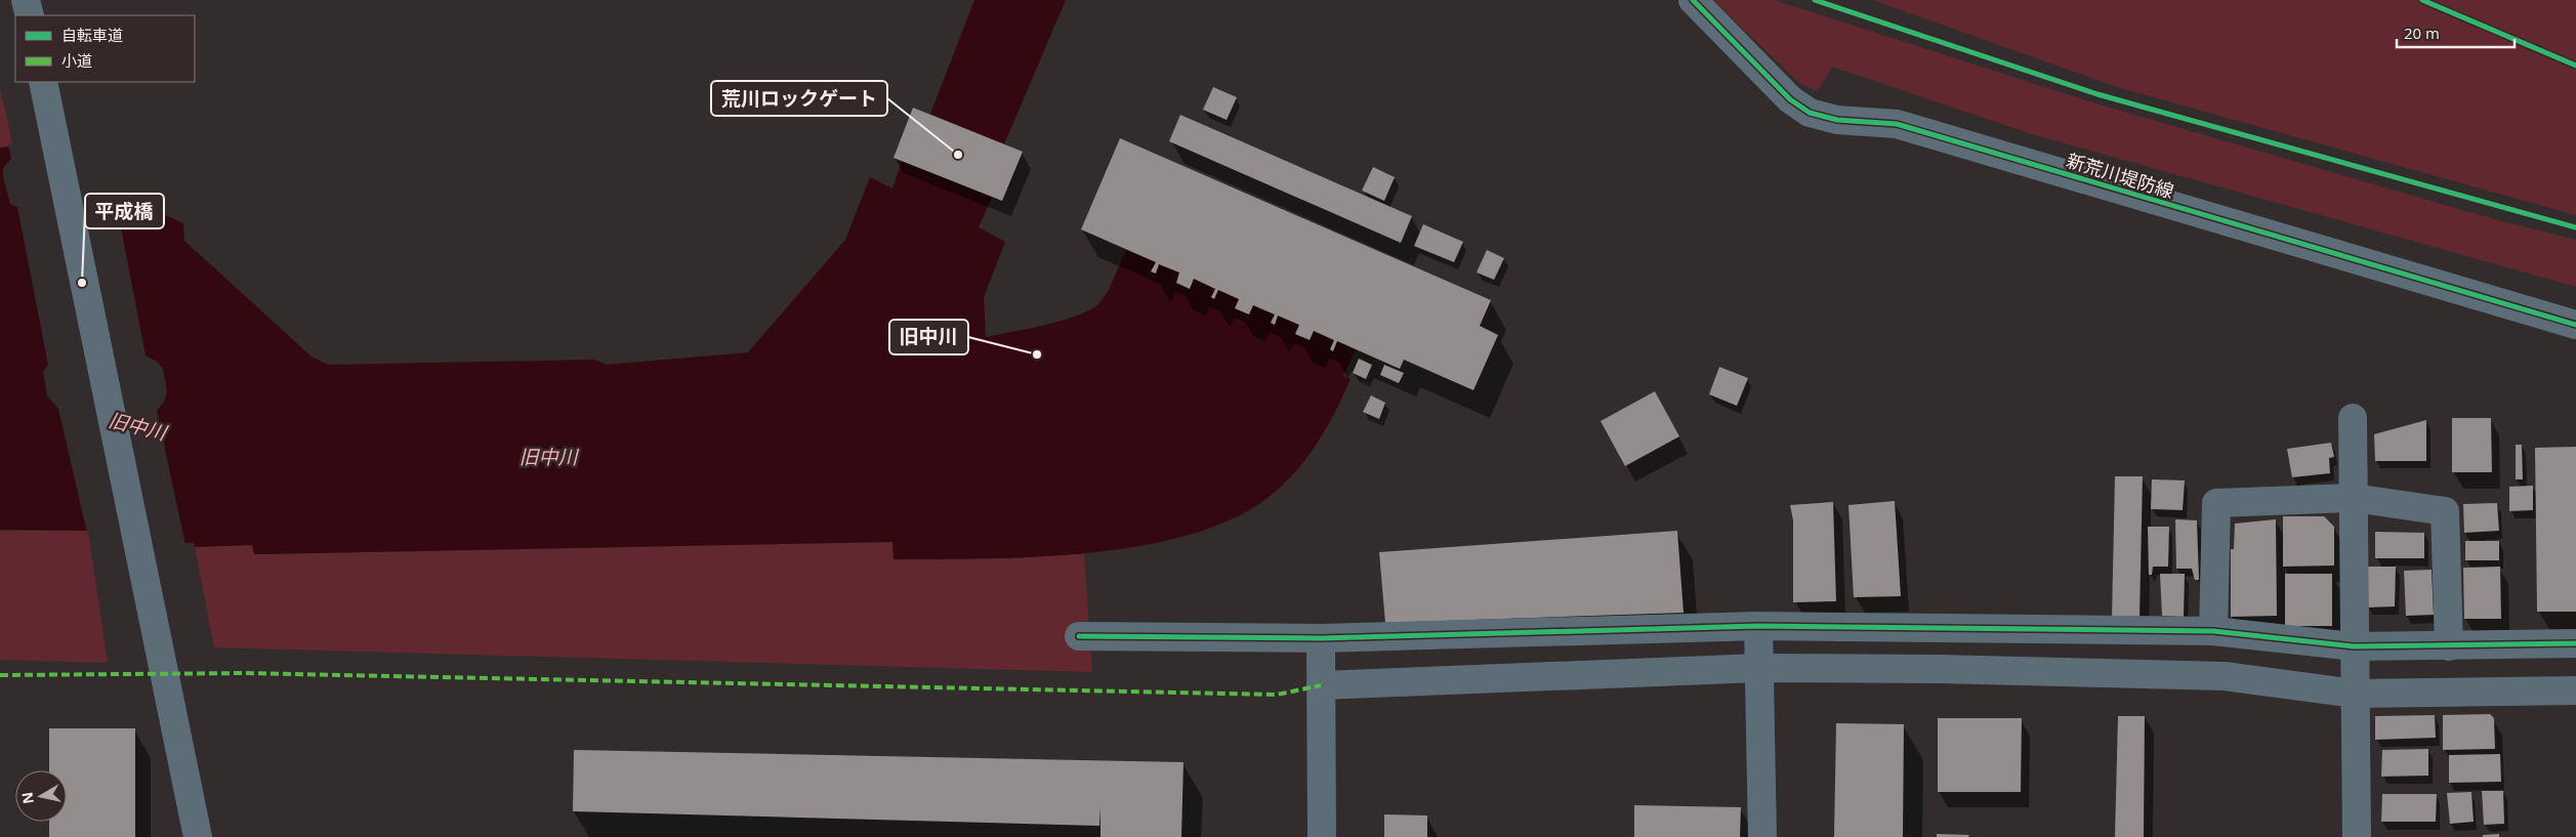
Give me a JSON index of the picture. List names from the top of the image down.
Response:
{
  "streets": {
    "street": ["新荒川堤防線"]
  },
  "water": ["旧中川"],
  "places": ["荒川ロックゲート", "平成橋", "旧中川"],
  "legend": ["自転車道", "小道"],
  "scale_bar": "20 m",
  "north": "left"
}
